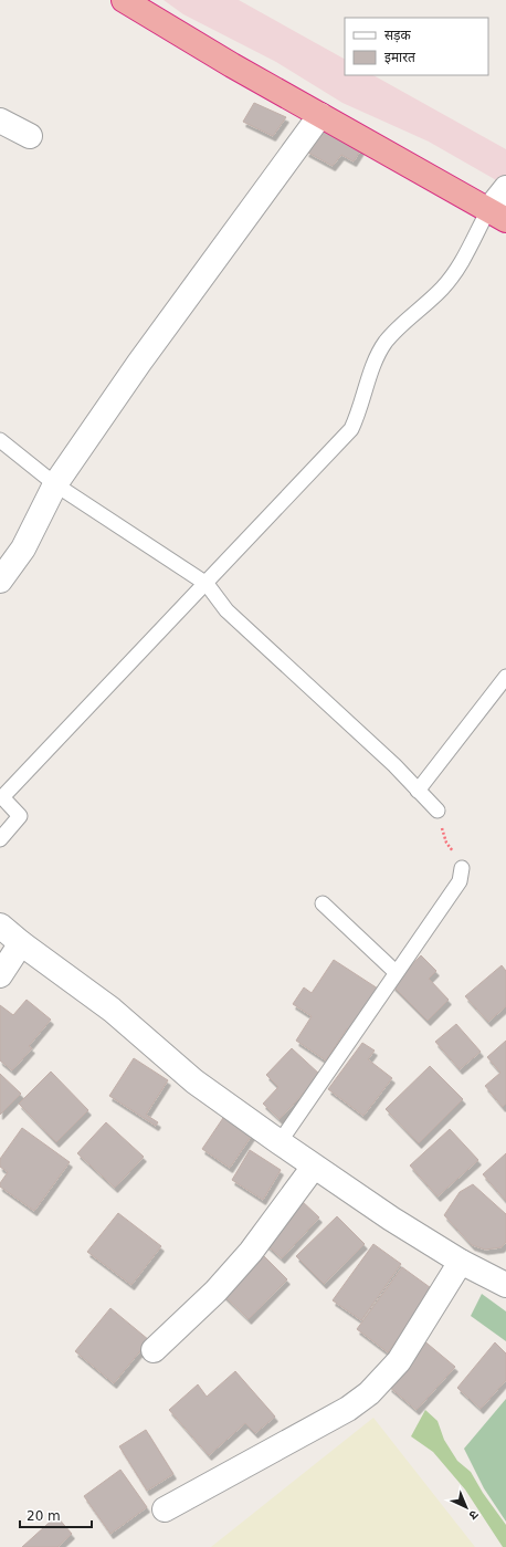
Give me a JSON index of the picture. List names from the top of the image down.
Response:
{
  "legend": ["सड़क", "इमारत"],
  "scale_bar": "20 m",
  "north": "bottom right"
}
